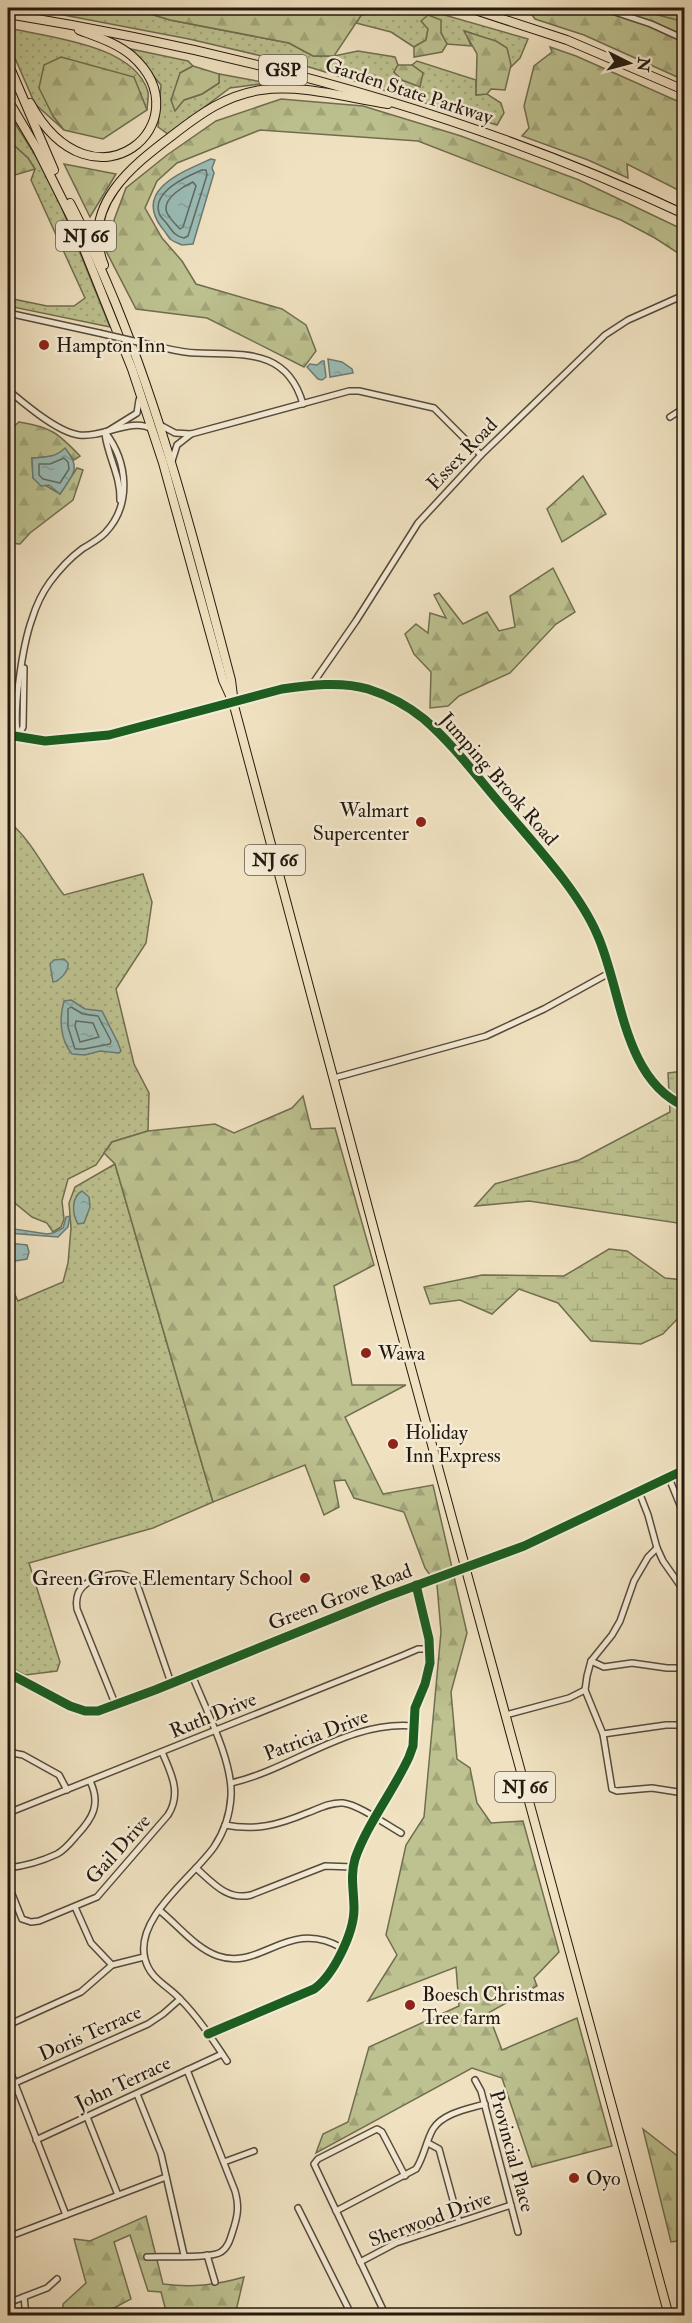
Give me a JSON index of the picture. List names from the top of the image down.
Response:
{
  "streets": {
    "highway": ["GSP", "Garden State Parkway", "NJ 66"],
    "street": [
      "Essex Road",
      "Jumping Brook Road",
      "Green Grove Road",
      "Ruth Drive",
      "Patricia Drive",
      "Gail Drive",
      "Doris Terrace",
      "John Terrace",
      "Provincial Place",
      "Sherwood Drive"
    ]
  },
  "crossings": [
    ["NJ 66", "Jumping Brook Road"],
    ["NJ 66", "Green Grove Road"],
    ["Essex Road", "Jumping Brook Road"],
    ["Ruth Drive", "Gail Drive"],
    ["Provincial Place", "Sherwood Drive"]
  ],
  "places": [
    "Hampton Inn",
    "Walmart Supercenter",
    "Wawa",
    "Holiday Inn Express",
    "Green Grove Elementary School",
    "Boesch Christmas Tree farm",
    "Oyo"
  ],
  "north": "right"
}
